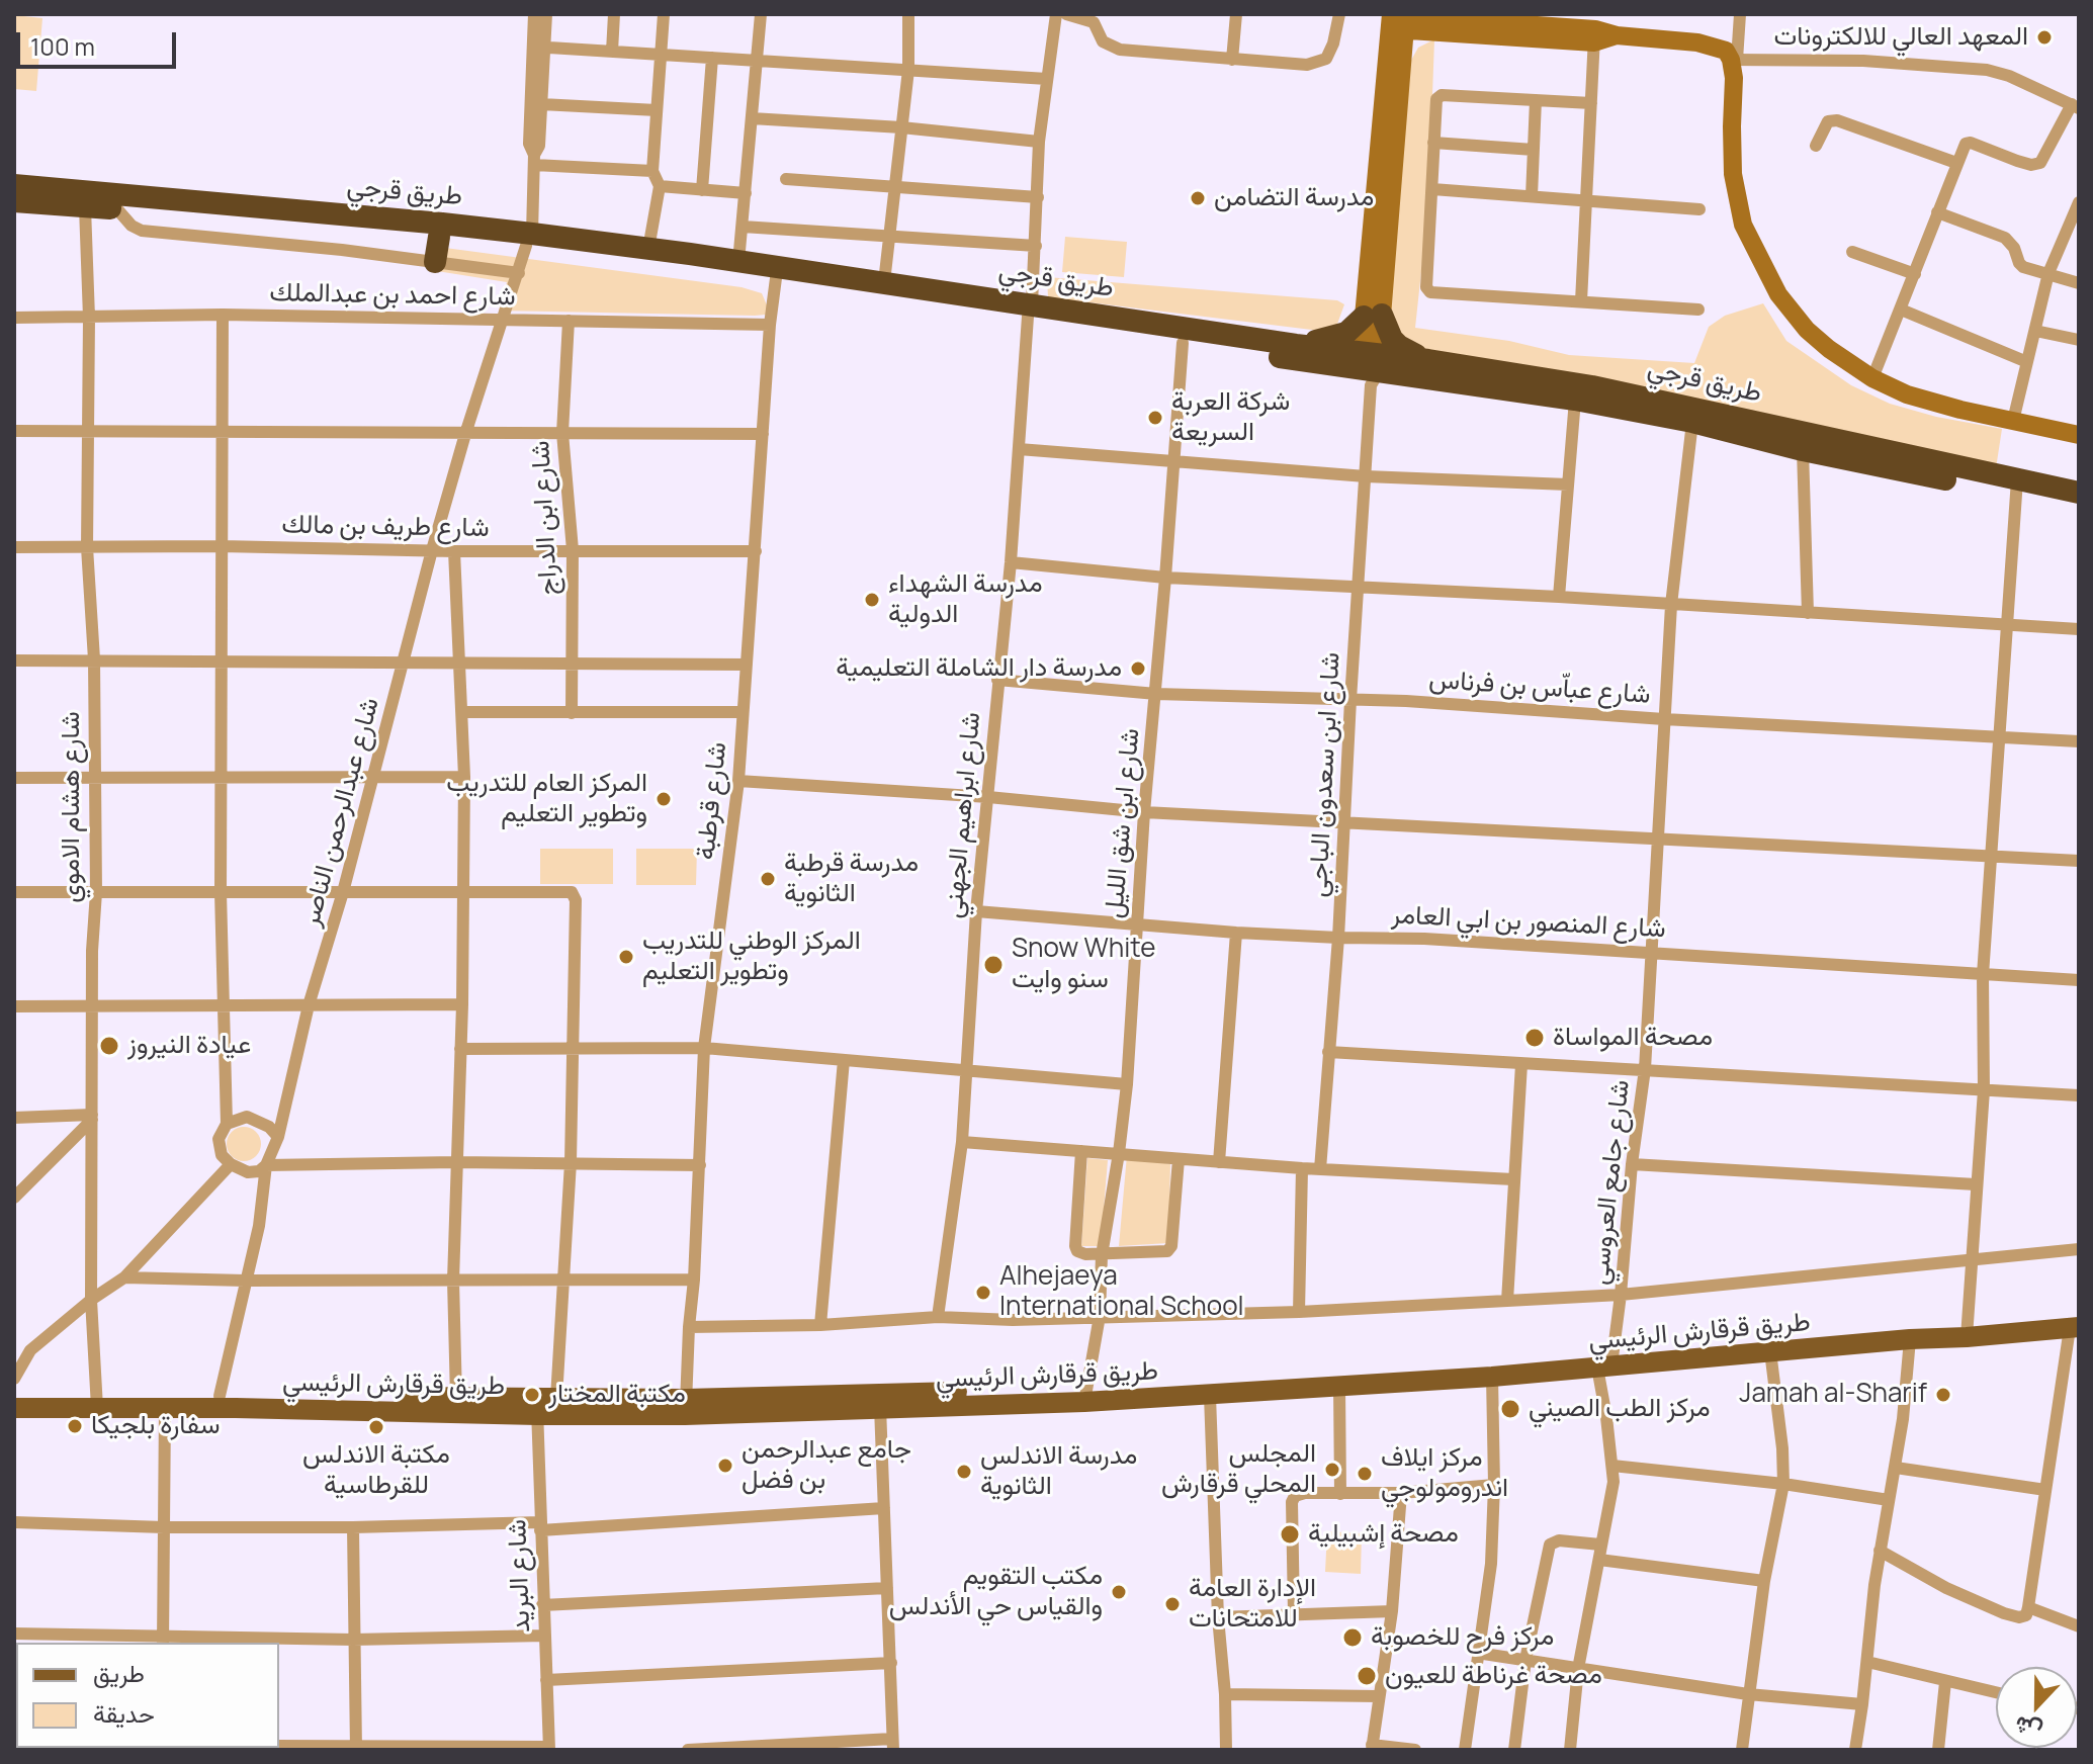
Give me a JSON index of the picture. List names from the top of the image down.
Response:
{
  "streets": {
    "highway": ["طريق قرجي"],
    "main road": ["طريق قرقارش الرئيسي"],
    "street": [
      "شارع احمد بن عبدالملك",
      "شارع ابن الدراج",
      "شارع طريف بن مالك",
      "شارع عباّس بن فرناس",
      "شارع ابن سعدون الباجي",
      "شارع قرطبة",
      "شارع هشام الاموي",
      "شارع عبدالرحمن الناصر",
      "شارع ابراهيم الجهني",
      "شارع ابن شق الليل",
      "شارع المنصور بن ابي العامر",
      "شارع جامع العروسي",
      "شارع البريد"
    ]
  },
  "crossings": [
    ["طريق قرجي", "شارع ابن سعدون الباجي"],
    ["طريق قرجي", "شارع قرطبة"],
    ["طريق قرجي", "شارع هشام الاموي"],
    ["طريق قرجي", "شارع عبدالرحمن الناصر"],
    ["طريق قرجي", "شارع ابراهيم الجهني"],
    ["طريق قرجي", "شارع ابن شق الليل"],
    ["طريق قرجي", "شارع جامع العروسي"],
    ["شارع احمد بن عبدالملك", "شارع ابن الدراج"],
    ["شارع احمد بن عبدالملك", "شارع قرطبة"],
    ["شارع احمد بن عبدالملك", "شارع هشام الاموي"],
    ["شارع احمد بن عبدالملك", "شارع عبدالرحمن الناصر"],
    ["شارع ابن الدراج", "شارع طريف بن مالك"],
    ["شارع طريف بن مالك", "شارع قرطبة"],
    ["شارع طريف بن مالك", "شارع هشام الاموي"],
    ["شارع طريف بن مالك", "شارع عبدالرحمن الناصر"],
    ["شارع عباّس بن فرناس", "شارع ابن سعدون الباجي"],
    ["شارع عباّس بن فرناس", "شارع ابراهيم الجهني"],
    ["شارع عباّس بن فرناس", "شارع ابن شق الليل"],
    ["شارع عباّس بن فرناس", "شارع جامع العروسي"],
    ["شارع ابن سعدون الباجي", "شارع المنصور بن ابي العامر"],
    ["شارع قرطبة", "طريق قرقارش الرئيسي"],
    ["شارع هشام الاموي", "طريق قرقارش الرئيسي"],
    ["شارع عبدالرحمن الناصر", "طريق قرقارش الرئيسي"],
    ["شارع ابراهيم الجهني", "شارع المنصور بن ابي العامر"],
    ["شارع ابن شق الليل", "شارع المنصور بن ابي العامر"],
    ["شارع ابن شق الليل", "طريق قرقارش الرئيسي"],
    ["شارع المنصور بن ابي العامر", "شارع جامع العروسي"],
    ["شارع جامع العروسي", "طريق قرقارش الرئيسي"],
    ["طريق قرقارش الرئيسي", "شارع البريد"]
  ],
  "places": [
    "المعهد العالي للالكترونات",
    "مدرسة التضامن",
    "شركة العربة السريعة",
    "مدرسة الشهداء الدولية",
    "مدرسة دار الشاملة التعليمية",
    "المركز العام للتدريب وتطوير التعليم",
    "مدرسة قرطبة الثانوية",
    "المركز الوطني للتدريب وتطوير التعليم",
    "Snow White سنو وايت",
    "مصحة المواساة",
    "عيادة النيروز",
    "Alhejaeya International School",
    "مكتبة المختار",
    "Jamah al-Sharif",
    "مركز الطب الصيني",
    "سفارة بلجيكا",
    "مكتبة الاندلس للقرطاسية",
    "جامع عبدالرحمن بن فضل",
    "المجلس المحلي قرقارش",
    "مدرسة الاندلس الثانوية",
    "مركز ايلاف اندرومولوجي",
    "مصحة إشبيلية",
    "مكتب التقويم والقياس حي الأندلس",
    "الإدارة العامة للامتحانات",
    "مركز فرح للخصوبة",
    "مصحة غرناطة للعيون"
  ],
  "legend": ["طريق", "حديقة"],
  "scale_bar": "100 m",
  "north": "bottom"
}
